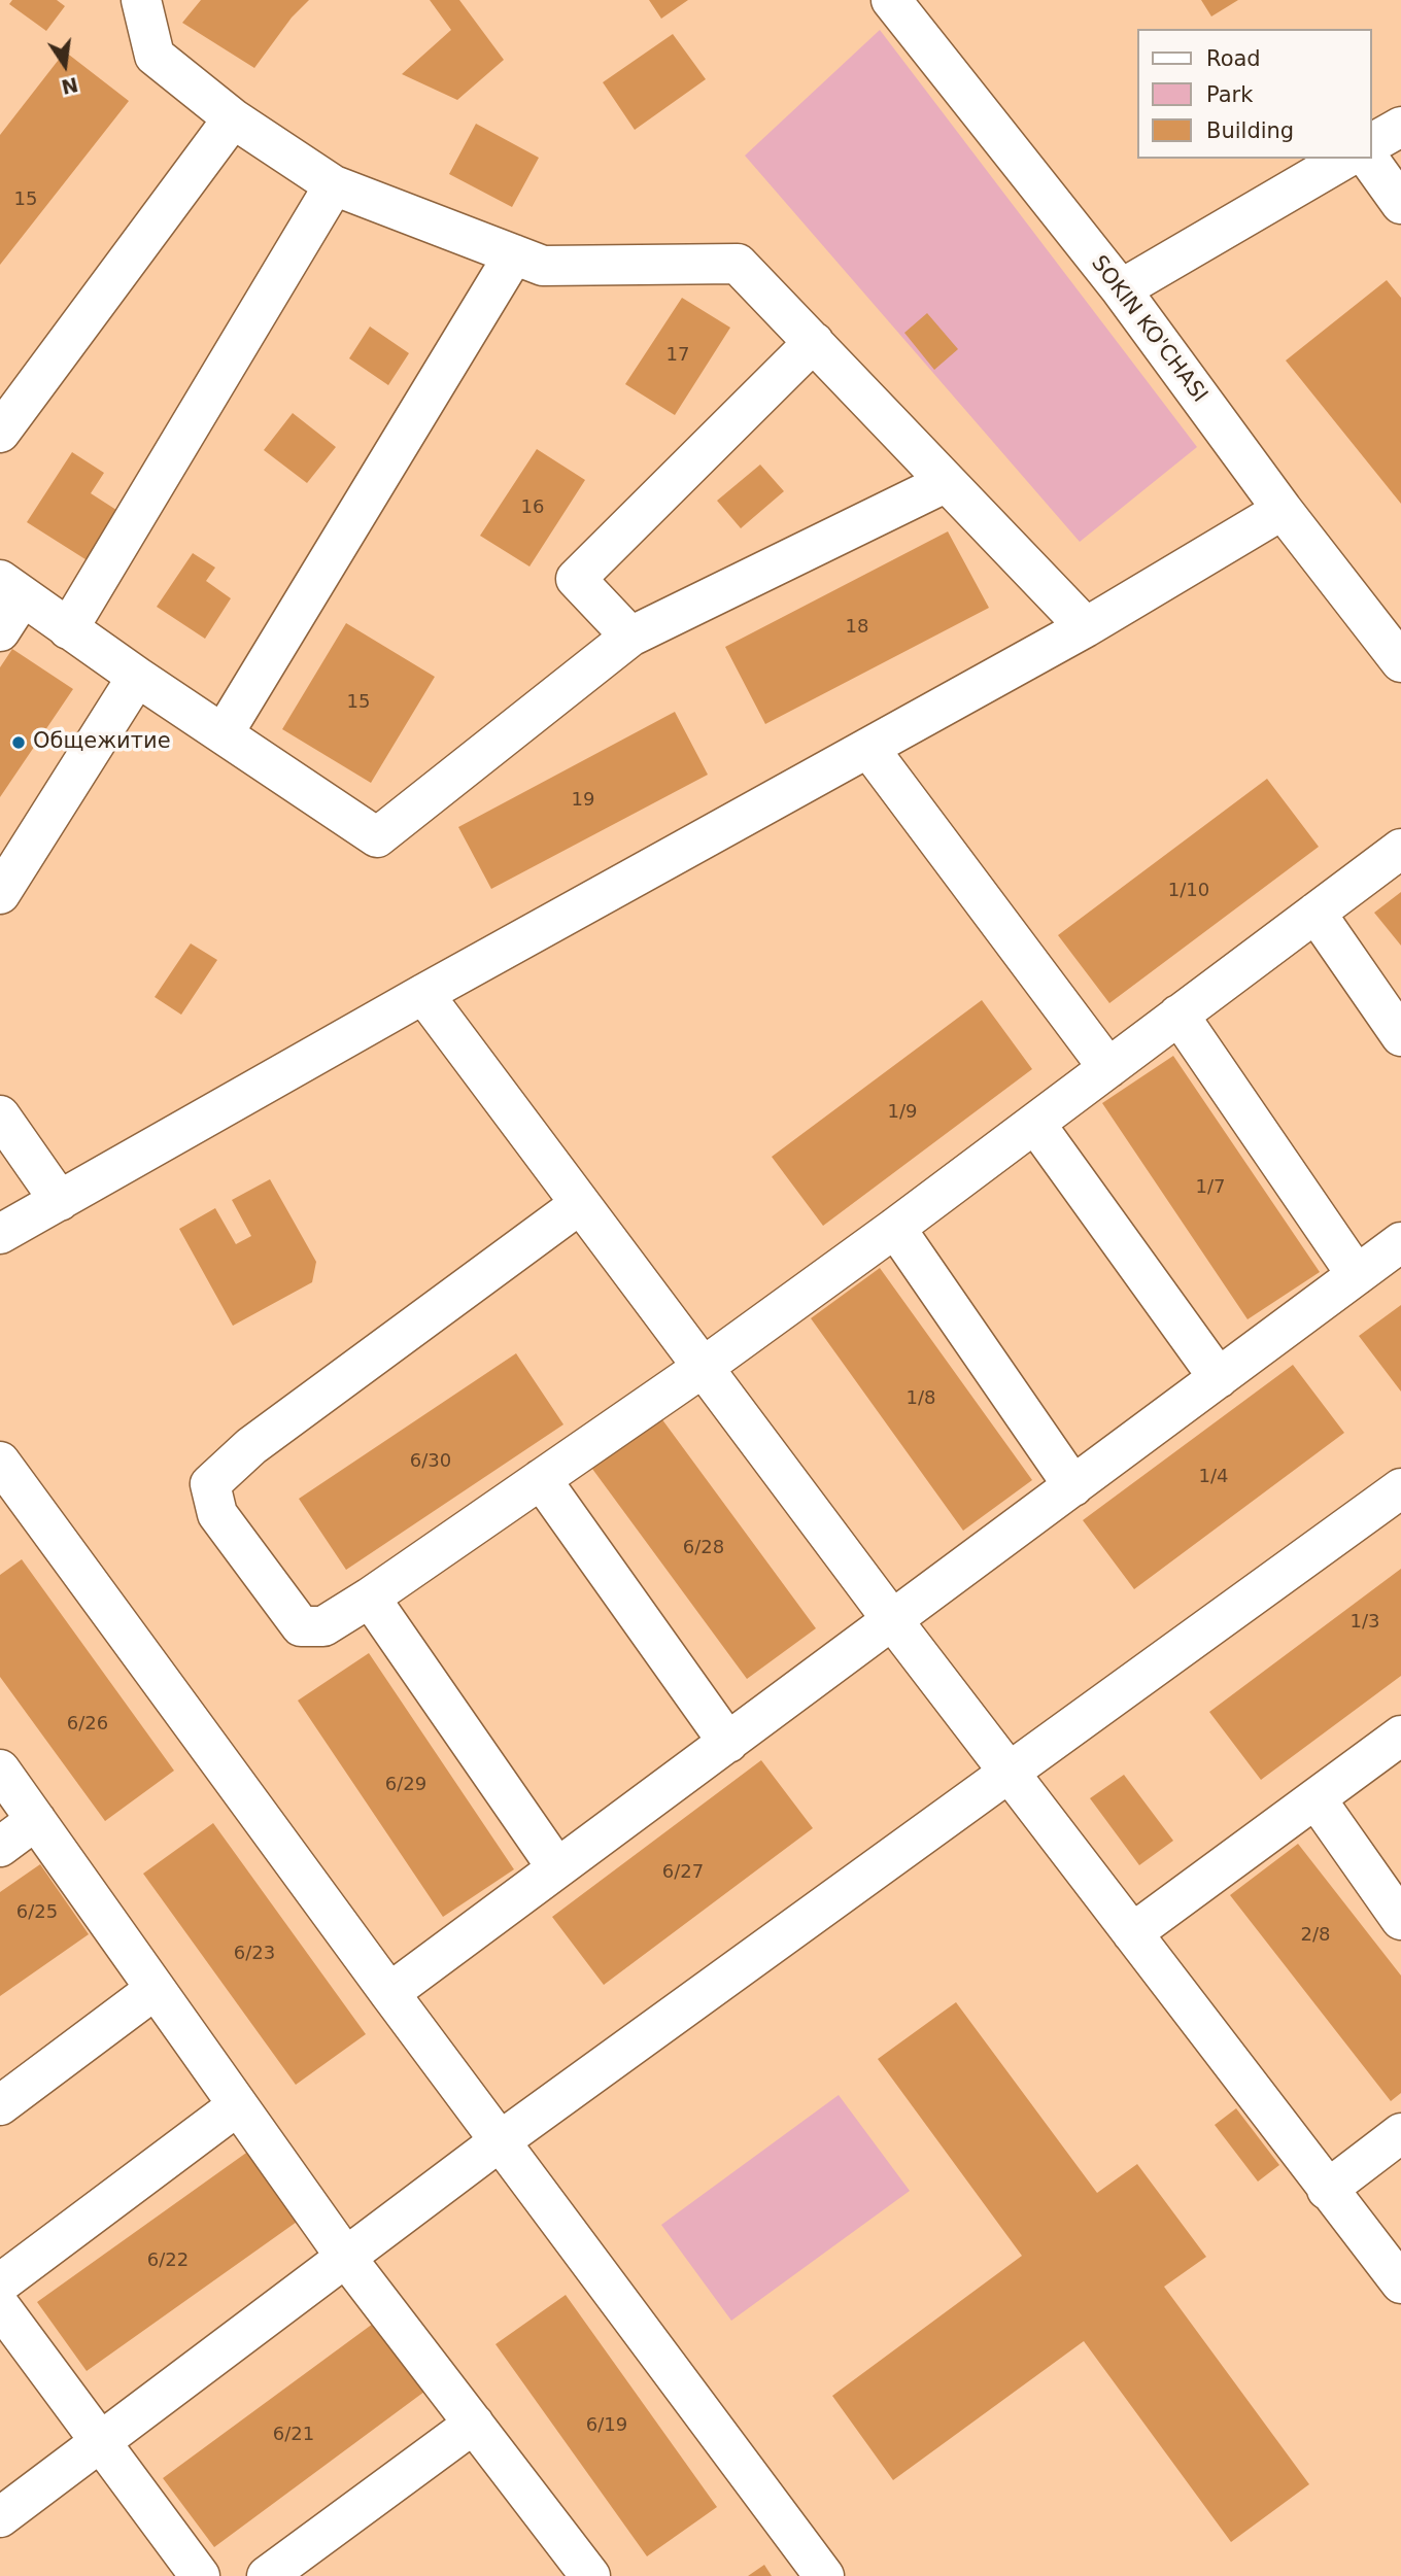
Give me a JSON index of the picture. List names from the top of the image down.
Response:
{
  "streets": {
    "street": ["SOKIN KO'CHASI"]
  },
  "places": ["Общежитие"],
  "house_numbers": [
    "15",
    "17",
    "16",
    "18",
    "15",
    "19",
    "1/10",
    "1/9",
    "1/7",
    "1/8",
    "6/30",
    "1/4",
    "6/28",
    "1/3",
    "6/26",
    "6/29",
    "6/27",
    "6/25",
    "2/8",
    "6/23",
    "6/22",
    "6/19",
    "6/21"
  ],
  "legend": ["Road", "Park", "Building"],
  "north": "bottom"
}
